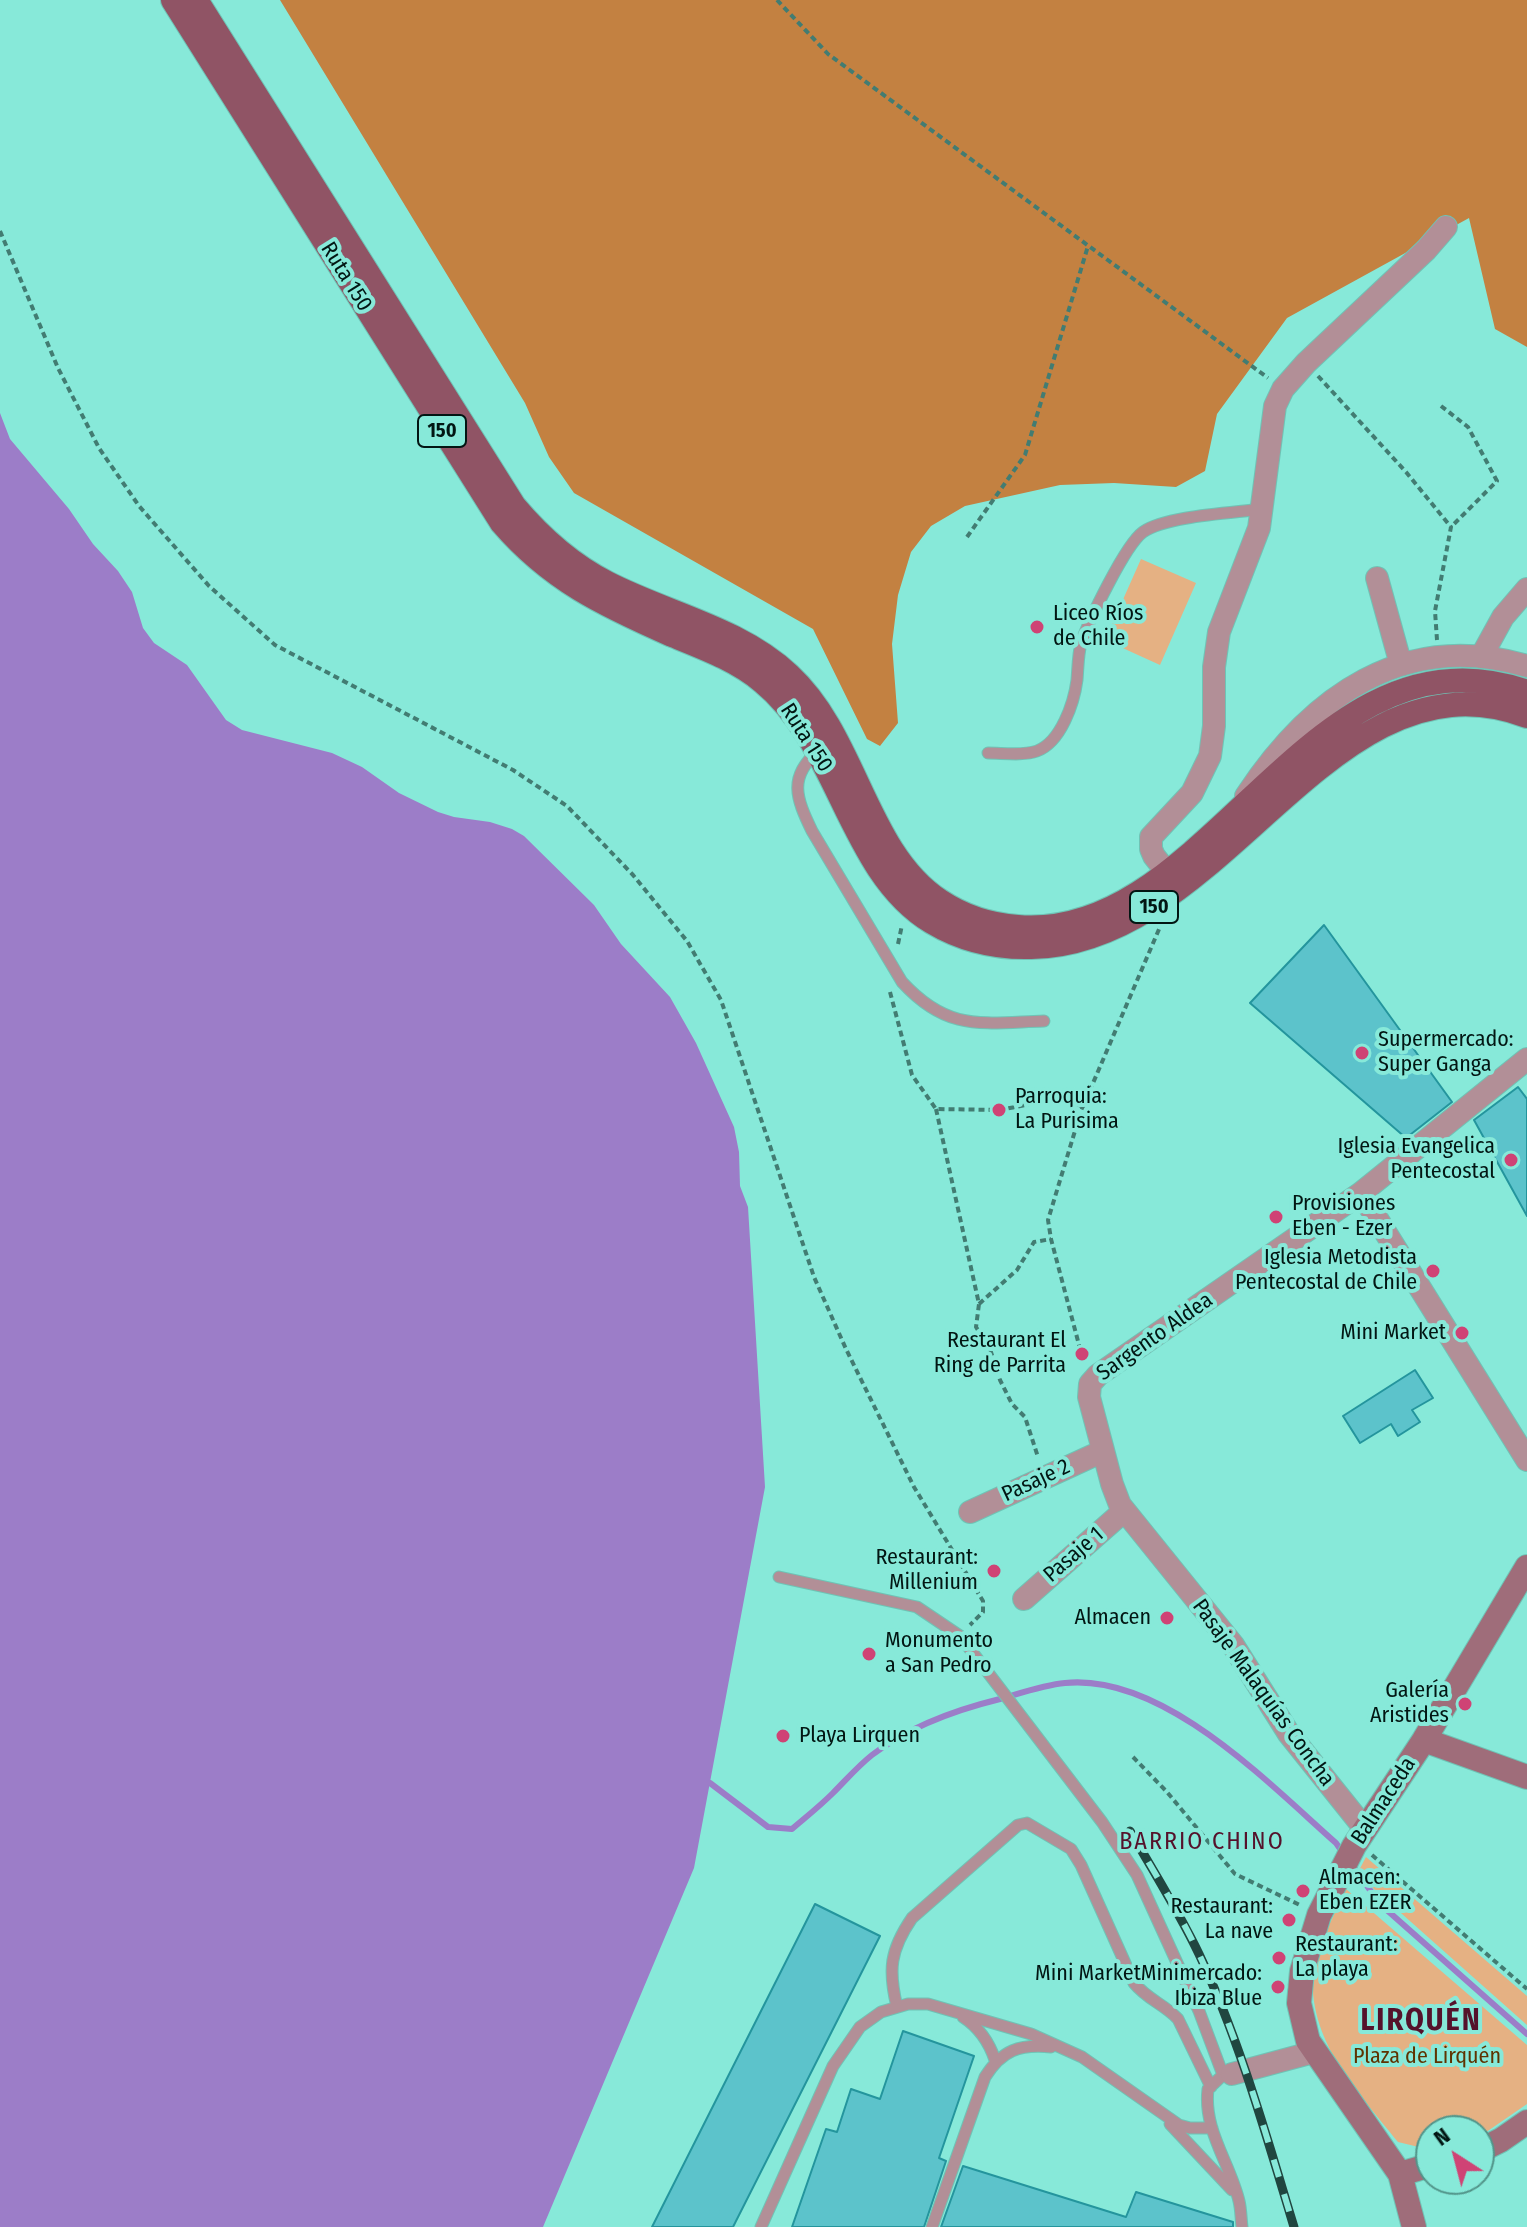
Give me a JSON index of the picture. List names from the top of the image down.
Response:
{
  "streets": {
    "main road": ["Ruta 150", "150"],
    "street": [
      "Sargento Aldea",
      "Pasaje 2",
      "Pasaje 1",
      "Pasaje Malaquías Concha",
      "Balmaceda"
    ]
  },
  "crossings": [
    ["Sargento Aldea", "Pasaje Malaquías Concha"],
    ["Pasaje 2", "Pasaje Malaquías Concha"],
    ["Pasaje 1", "Pasaje Malaquías Concha"],
    ["Pasaje Malaquías Concha", "Balmaceda"]
  ],
  "districts": ["BARRIO CHINO", "LIRQUÉN"],
  "parks": ["Plaza de Lirquén"],
  "places": [
    "Liceo Ríos de Chile",
    "Supermercado: Super Ganga",
    "Parroquia: La Purisima",
    "Iglesia Evangelica Pentecostal",
    "Provisiones Eben - Ezer",
    "Iglesia Metodista Pentecostal de Chile",
    "Mini Market",
    "Restaurant El Ring de Parrita",
    "Restaurant: Millenium",
    "Almacen",
    "Monumento a San Pedro",
    "Galería Aristides",
    "Playa Lirquen",
    "Almacen: Eben EZER",
    "Restaurant: La nave",
    "Restaurant: La playa",
    "Mini MarketMinimercado: Ibiza Blue"
  ],
  "north": "top left"
}
